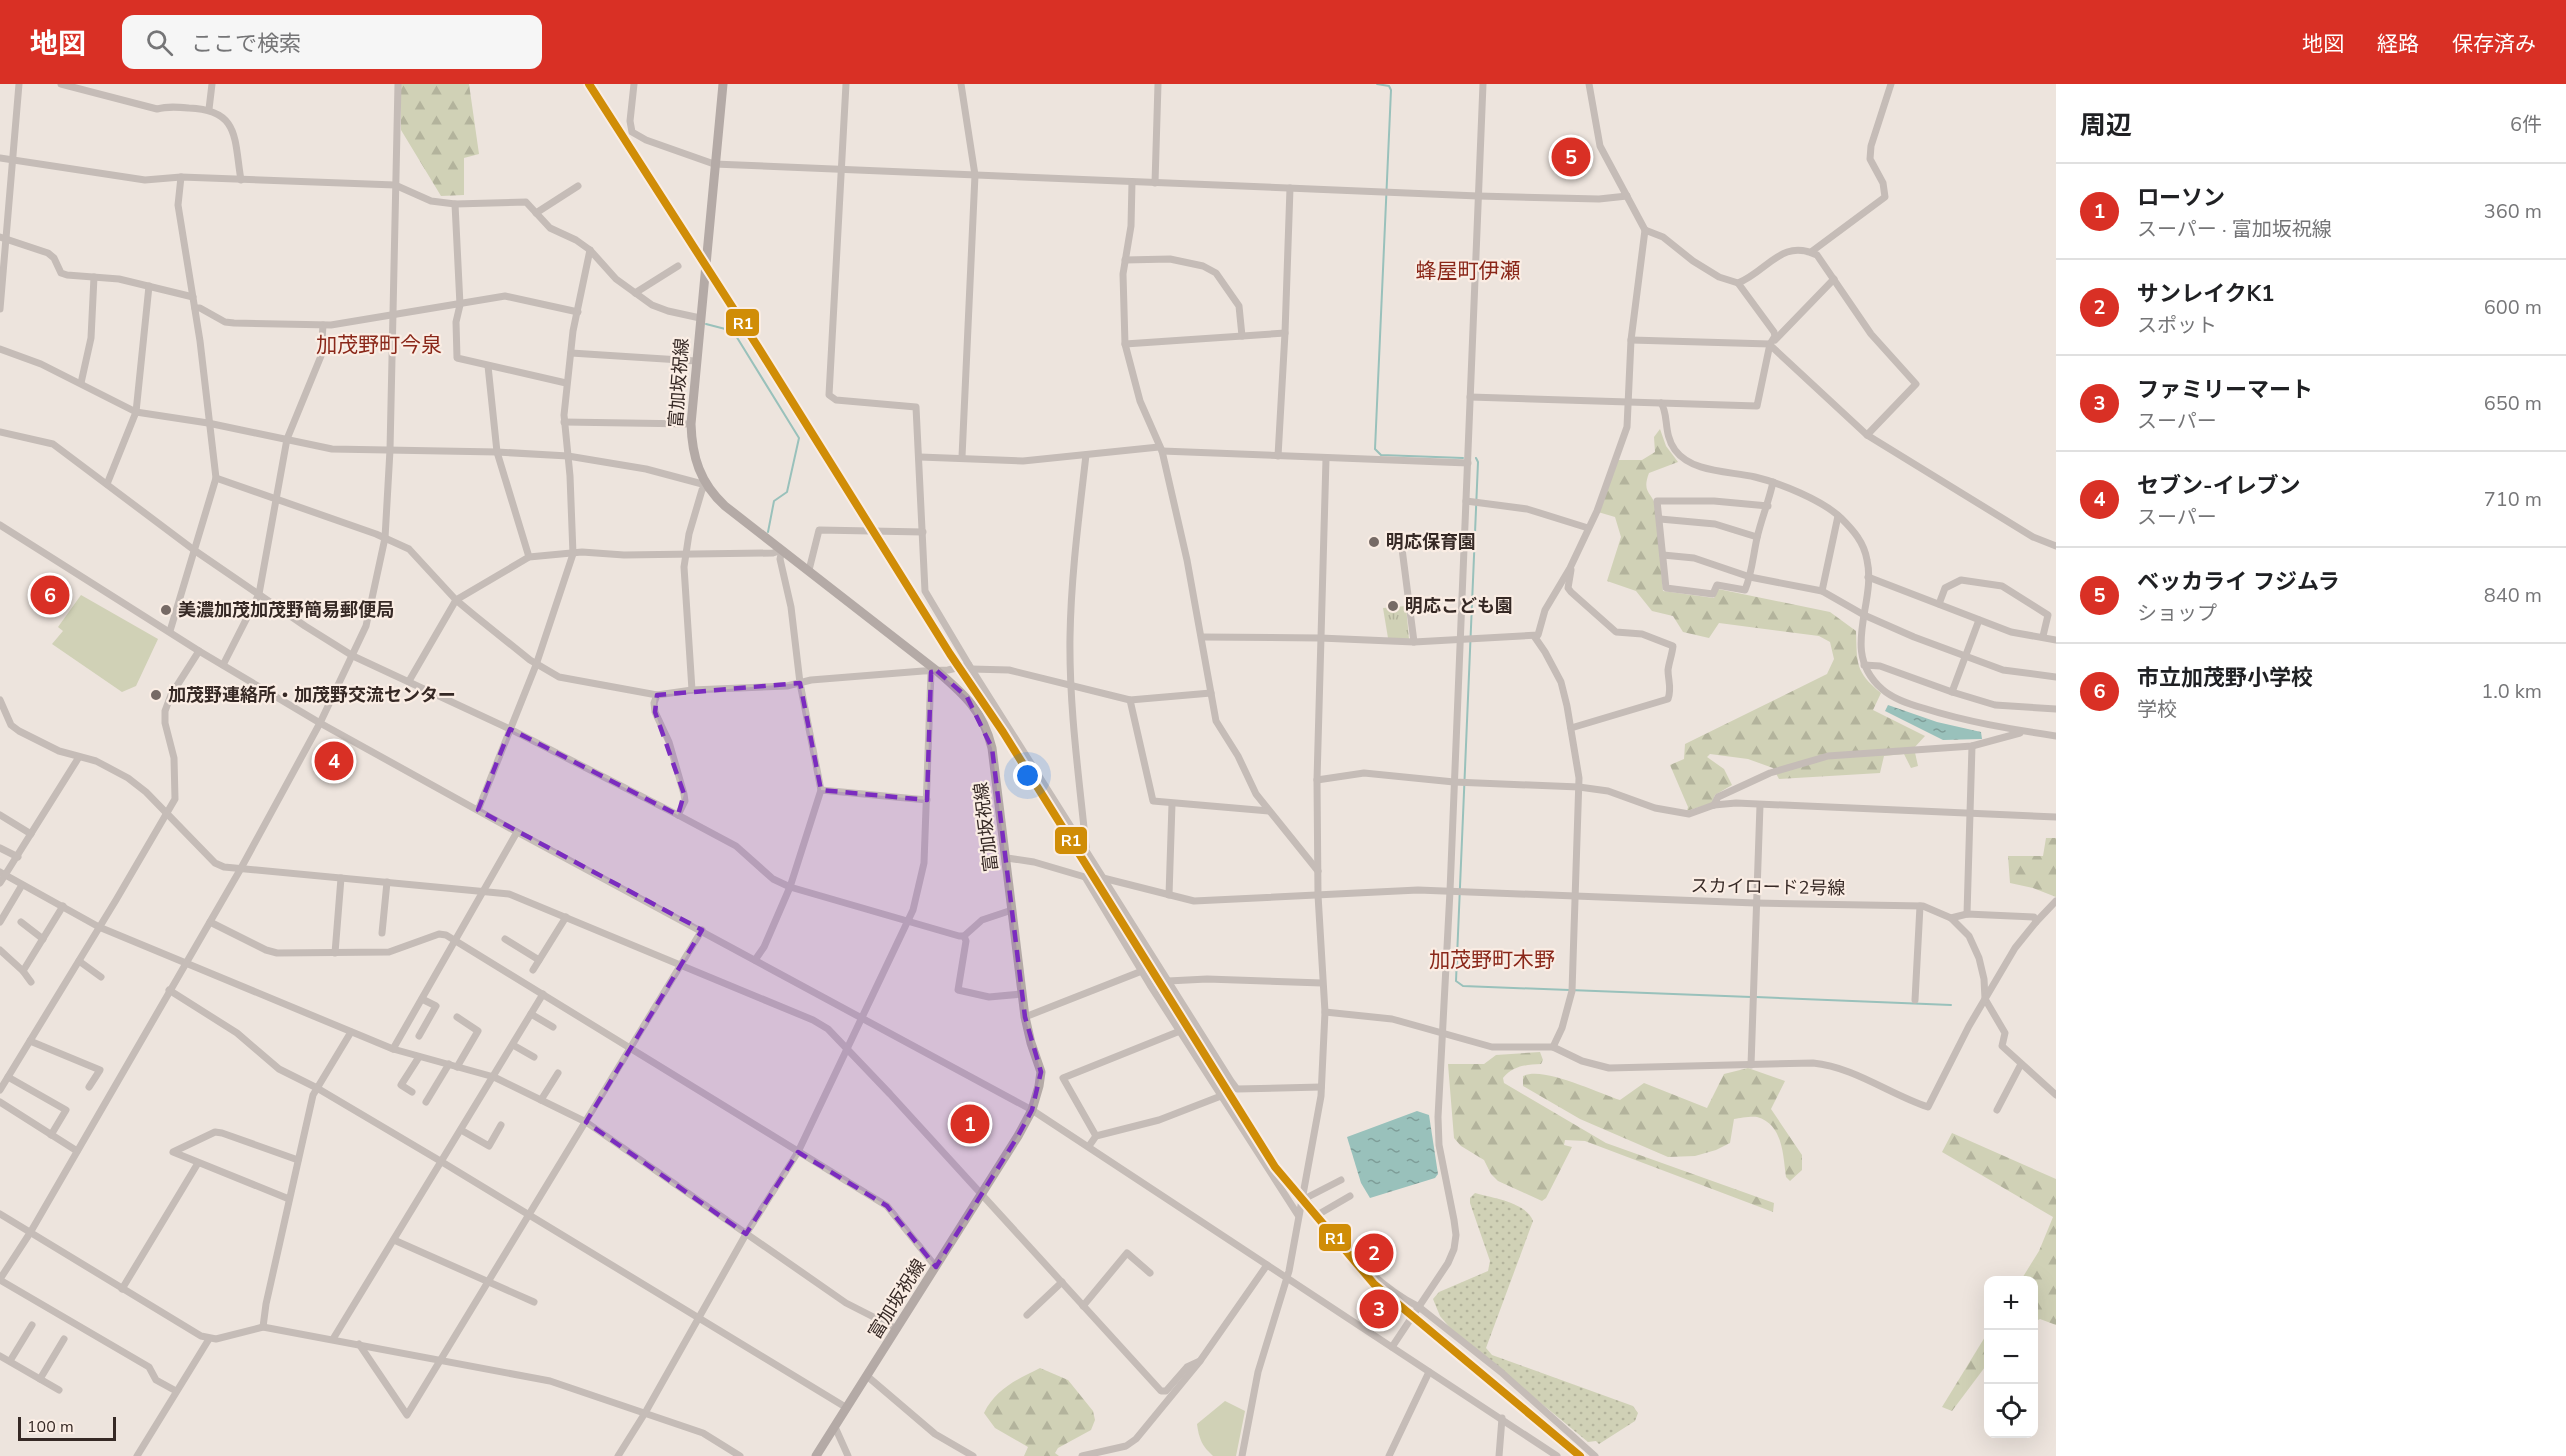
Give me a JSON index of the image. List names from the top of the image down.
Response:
{
  "streets": {
    "main road": ["富加坂祝線"],
    "street": ["スカイロード2号線"]
  },
  "crossings": [
    ["富加坂祝線", "スカイロード2号線"]
  ],
  "districts": ["蜂屋町伊瀬", "加茂野町今泉", "加茂野町木野"],
  "places": [
    "明応保育園",
    "明応こども園",
    "美濃加茂加茂野簡易郵便局",
    "加茂野連絡所・加茂野交流センター"
  ],
  "lines": ["transit line R1"],
  "scale_bar": "100 m",
  "page": {
    "header": "地図",
    "search": "ここで検索",
    "nav": ["地図", "経路", "保存済み"],
    "heading": ["周辺", "6件"],
    "pins": [
      "5",
      "6",
      "4",
      "1",
      "2",
      "3"
    ],
    "list": [
      {
        "mark": "1",
        "name": "ローソン",
        "note": "スーパー · 富加坂祝線",
        "value": "360 m"
      },
      {
        "mark": "2",
        "name": "サンレイクK1",
        "note": "スポット",
        "value": "600 m"
      },
      {
        "mark": "3",
        "name": "ファミリーマート",
        "note": "スーパー",
        "value": "650 m"
      },
      {
        "mark": "4",
        "name": "セブン-イレブン",
        "note": "スーパー",
        "value": "710 m"
      },
      {
        "mark": "5",
        "name": "ベッカライ フジムラ",
        "note": "ショップ",
        "value": "840 m"
      },
      {
        "mark": "6",
        "name": "市立加茂野小学校",
        "note": "学校",
        "value": "1.0 km"
      }
    ],
    "map_buttons": ["+", "−"],
    "scale": "100 m"
  }
}
